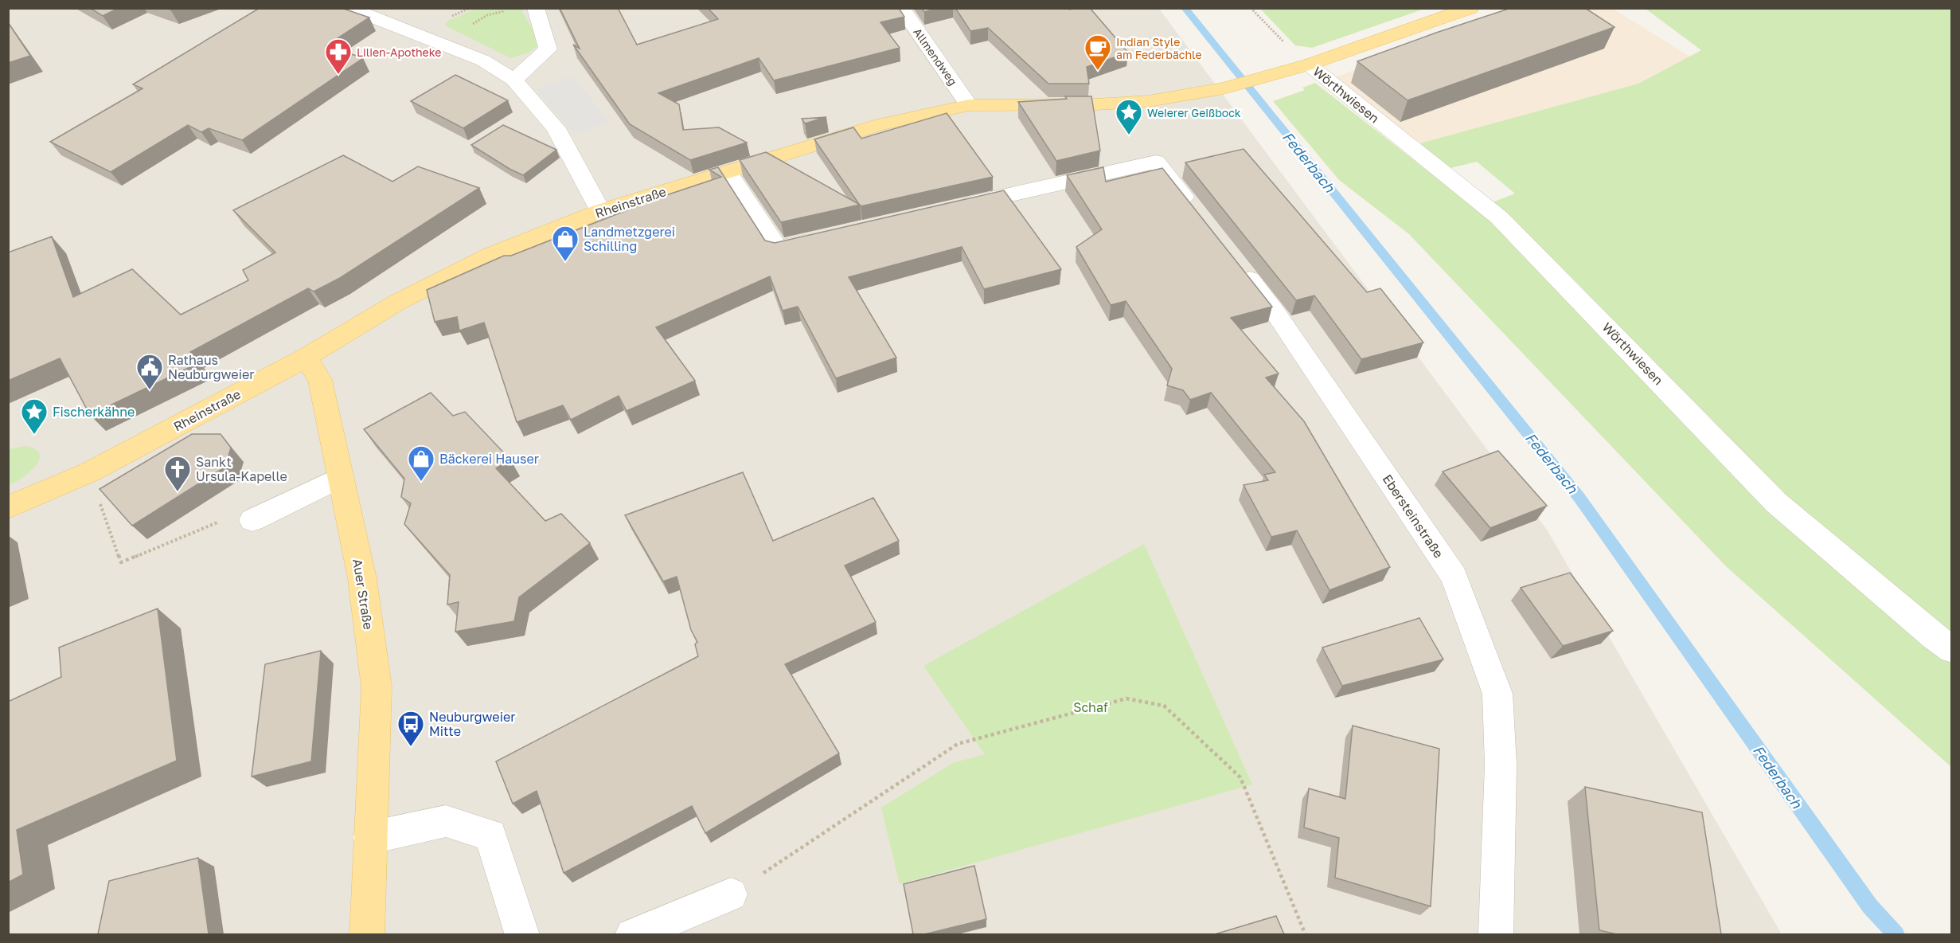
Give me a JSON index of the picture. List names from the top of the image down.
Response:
{
  "streets": {
    "main road": ["Rheinstraße", "Auer Straße"],
    "street": ["Allmendweg", "Wörthwiesen", "Ebersteinstraße"]
  },
  "crossings": [
    ["Allmendweg", "Rheinstraße"],
    ["Wörthwiesen", "Rheinstraße"],
    ["Rheinstraße", "Auer Straße"]
  ],
  "water": ["Federbach"],
  "parks": ["Schaf"],
  "places": {
    "cafe": ["Indian Style am Federbächle"],
    "pharmacy": ["Lilien-Apotheke"],
    "place": ["Weierer Geißbock", "Fischerkähne"],
    "shop": ["Landmetzgerei Schilling", "Bäckerei Hauser"],
    "public building": ["Rathaus Neuburgweier"],
    "church": ["Sankt Ursula-Kapelle"],
    "bus stop": ["Neuburgweier Mitte"]
  }
}
